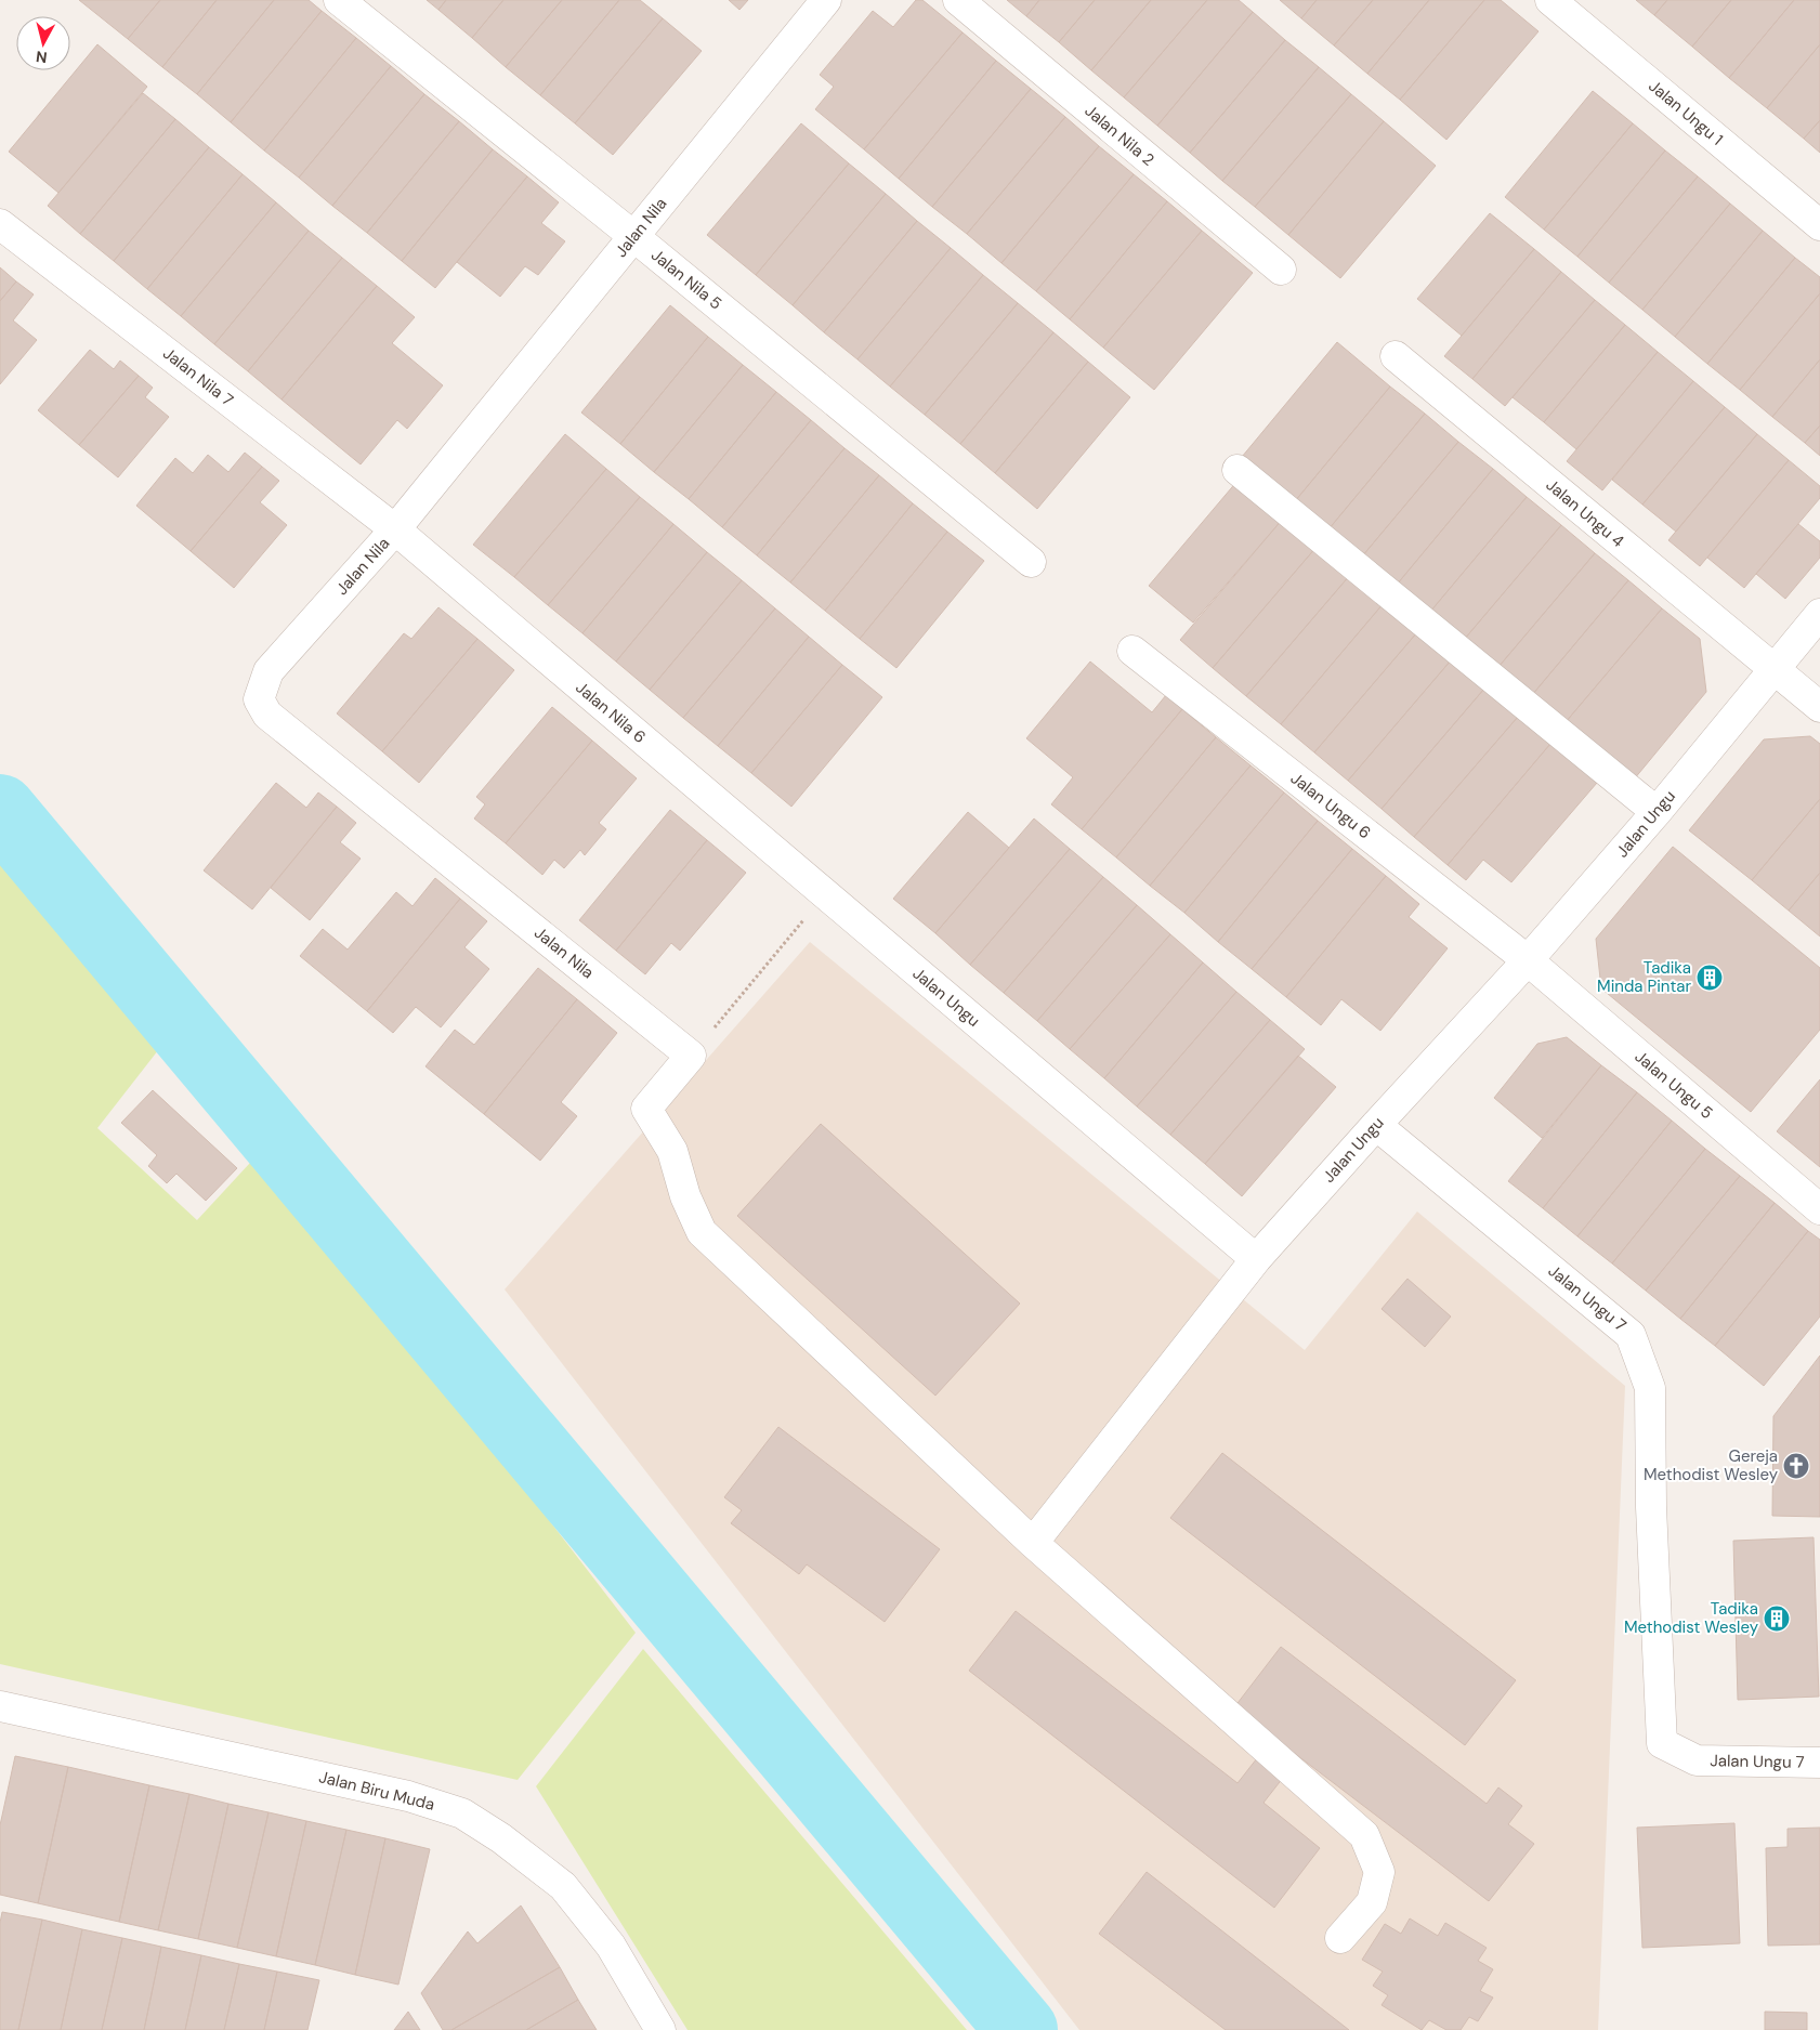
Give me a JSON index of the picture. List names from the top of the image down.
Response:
{
  "streets": {
    "street": [
      "Jalan Ungu 1",
      "Jalan Nila 2",
      "Jalan Nila",
      "Jalan Nila 5",
      "Jalan Nila 7",
      "Jalan Ungu 4",
      "Jalan Nila 6",
      "Jalan Ungu 6",
      "Jalan Ungu",
      "Jalan Ungu 5",
      "Jalan Ungu 7",
      "Jalan Biru Muda"
    ]
  },
  "crossings": [
    ["Jalan Nila", "Jalan Nila 5"],
    ["Jalan Nila", "Jalan Nila 7"],
    ["Jalan Nila", "Jalan Nila 6"],
    ["Jalan Nila 7", "Jalan Nila 6"],
    ["Jalan Ungu 4", "Jalan Ungu"],
    ["Jalan Nila 6", "Jalan Ungu"],
    ["Jalan Ungu 6", "Jalan Ungu"],
    ["Jalan Ungu 6", "Jalan Ungu 5"],
    ["Jalan Ungu", "Jalan Ungu 5"],
    ["Jalan Ungu", "Jalan Ungu 7"]
  ],
  "places": {
    "building": ["Tadika Minda Pintar", "Tadika Methodist Wesley"],
    "church": ["Gereja Methodist Wesley"]
  },
  "north": "bottom"
}
